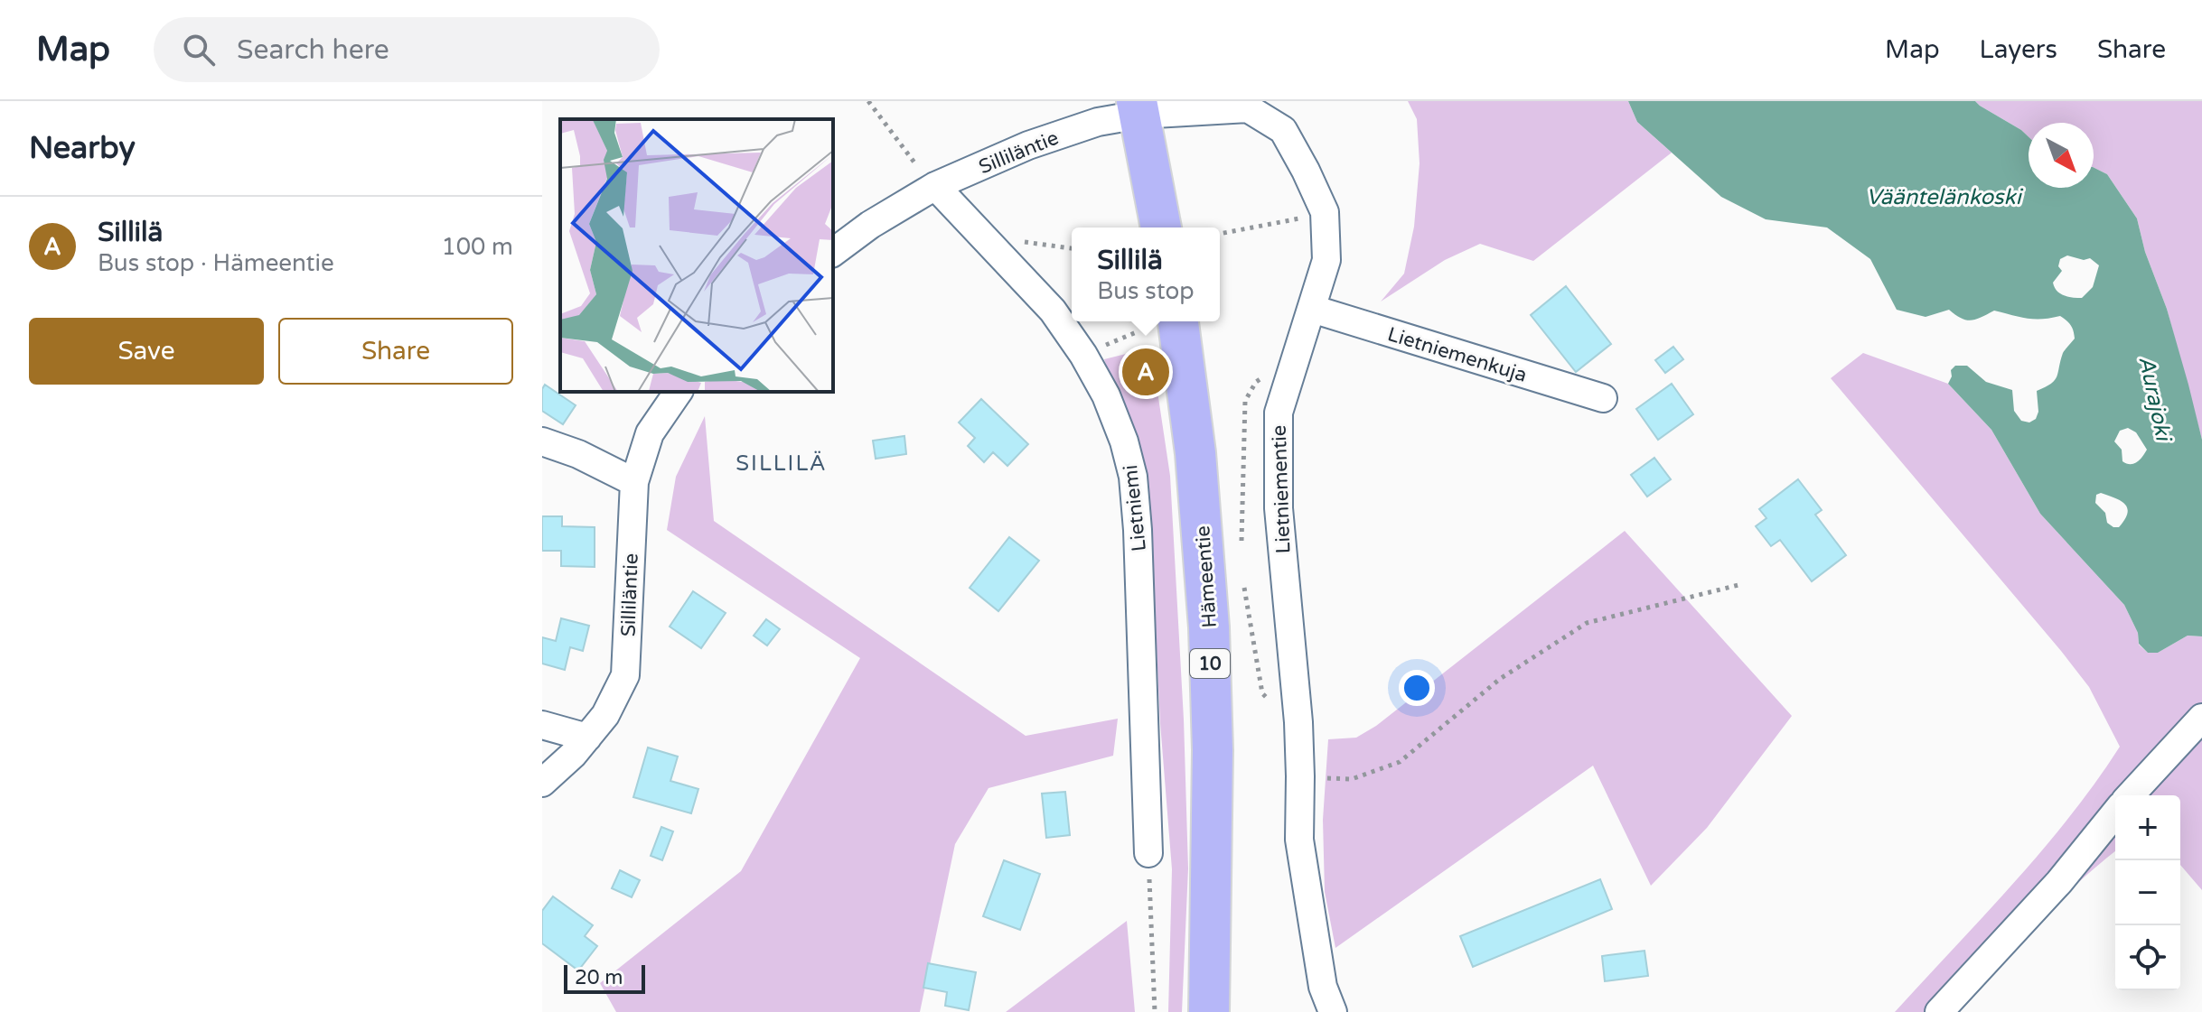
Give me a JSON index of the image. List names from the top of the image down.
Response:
{
  "streets": {
    "highway": ["Hämeentie", "10"],
    "street": [
      "Silliläntie",
      "Lietniemenkuja",
      "Lietniementie",
      "Lietniemi"
    ]
  },
  "crossings": [
    ["Silliläntie", "Lietniementie"],
    ["Silliläntie", "Lietniemi"],
    ["Lietniemenkuja", "Lietniementie"]
  ],
  "districts": ["SILLILÄ"],
  "water": ["Vääntelänkoski", "Aurajoki"],
  "scale_bar": "20 m",
  "north": "bottom right",
  "page": {
    "header": "Map",
    "search": "Search here",
    "nav": ["Map", "Layers", "Share"],
    "heading": "Nearby",
    "list": [
      {
        "mark": "A",
        "name": "Sillilä",
        "note": "Bus stop · Hämeentie",
        "value": "100 m"
      }
    ],
    "popup": ["Sillilä", "Bus stop"],
    "buttons": ["Save", "Share"],
    "pins": "A",
    "map_buttons": ["+", "−"],
    "scale": "20 m"
  }
}
